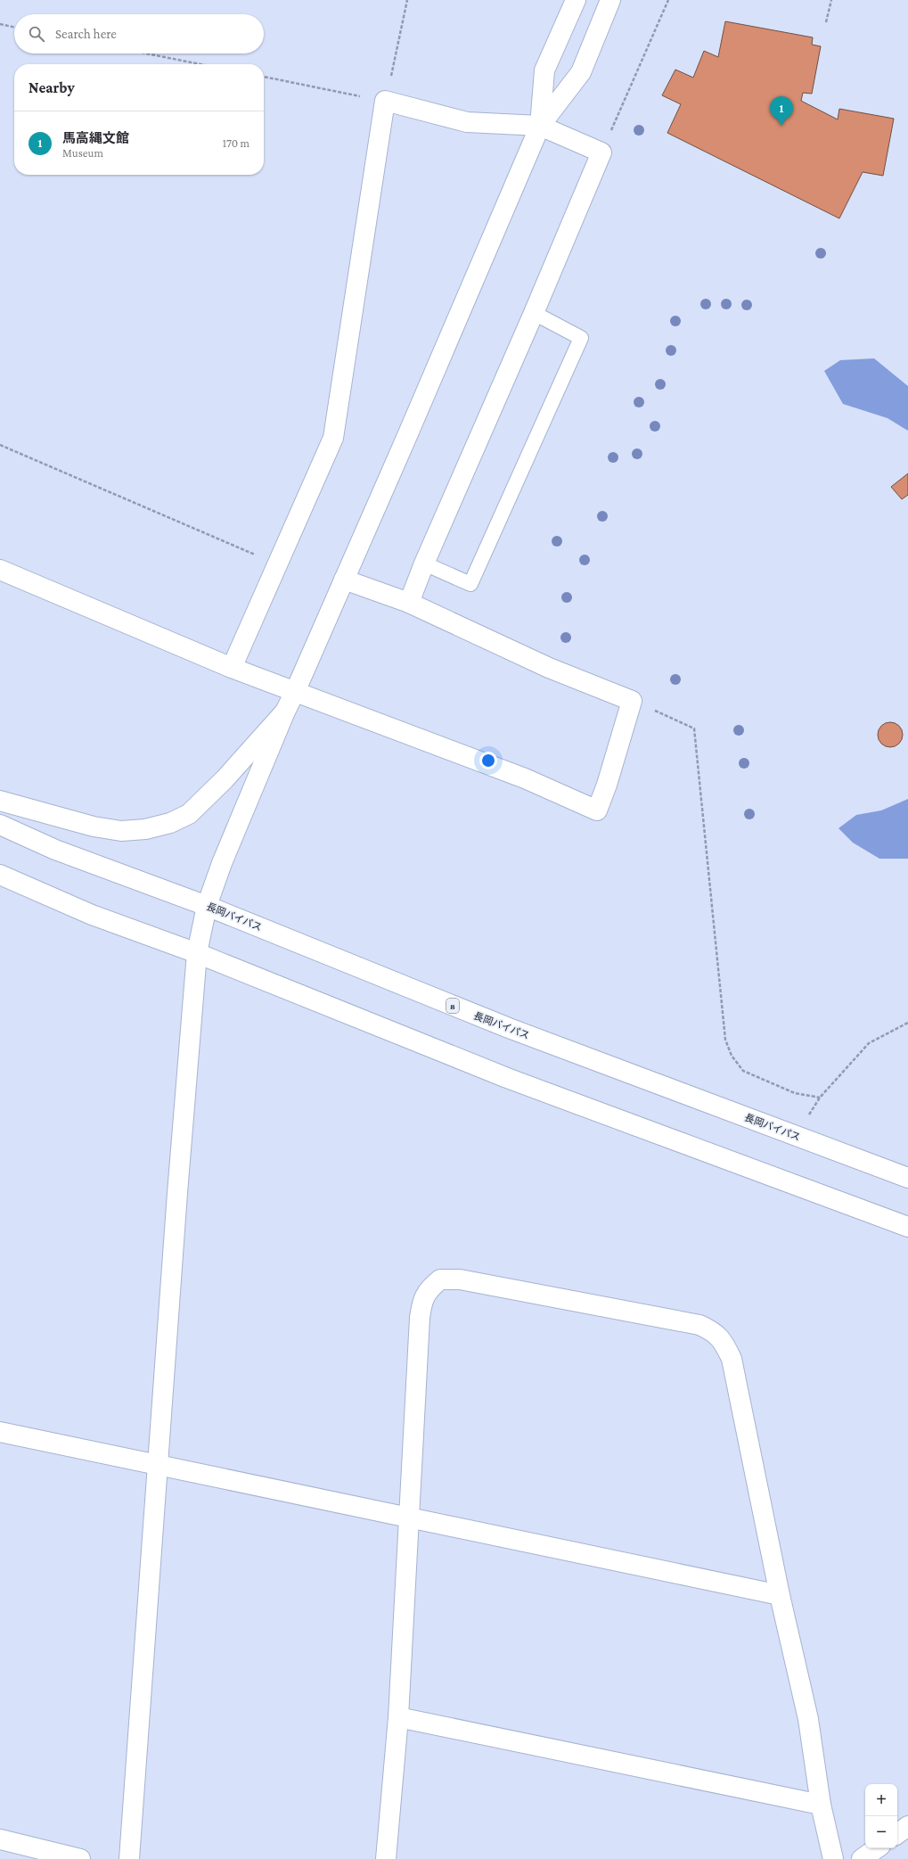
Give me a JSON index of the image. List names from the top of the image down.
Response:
{
  "streets": {
    "main road": ["長岡バイパス", "8"]
  },
  "page": {
    "search": "Search here",
    "heading": "Nearby",
    "pins": "1",
    "list": [
      {
        "mark": "1",
        "name": "馬高縄文館",
        "note": "Museum",
        "value": "170 m"
      }
    ],
    "map_buttons": ["+", "−"]
  }
}
